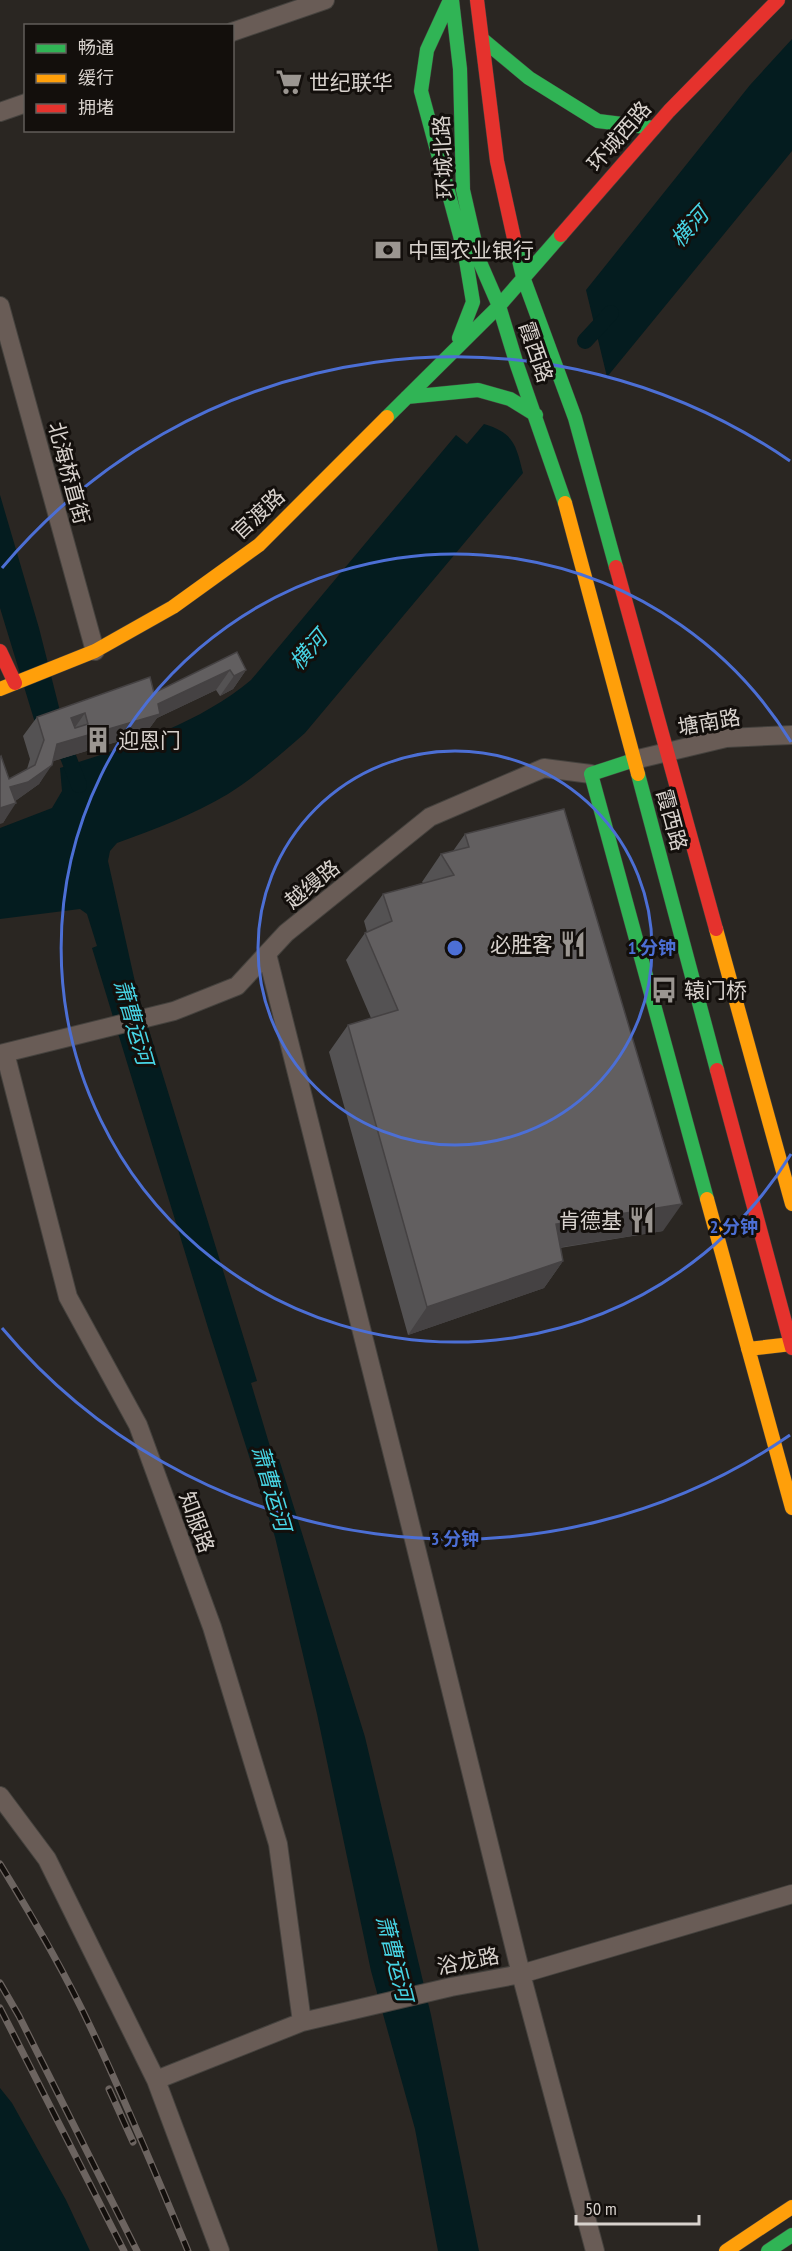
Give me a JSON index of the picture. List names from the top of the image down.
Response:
{
  "streets": {
    "main road": [
      "环城西路",
      "环城北路",
      "霞西路",
      "官渡路"
    ],
    "street": [
      "北海桥直街",
      "塘南路",
      "越缦路",
      "知服路",
      "浴龙路"
    ]
  },
  "crossings": [
    ["环城西路", "环城北路"],
    ["环城西路", "霞西路"],
    ["环城西路", "官渡路"],
    ["环城北路", "霞西路"],
    ["环城北路", "官渡路"],
    ["霞西路", "官渡路"],
    ["霞西路", "塘南路"],
    ["北海桥直街", "官渡路"],
    ["越缦路", "知服路"],
    ["知服路", "浴龙路"]
  ],
  "water": ["横河", "萧曹运河"],
  "places": {
    "supermarket": ["世纪联华"],
    "bank": ["中国农业银行"],
    "building": ["迎恩门"],
    "restaurant": ["必胜客", "肯德基"],
    "bus stop": ["辕门桥"]
  },
  "legend": ["畅通", "缓行", "拥堵"],
  "scale_bar": "50 m",
  "rings": ["1 分钟", "2 分钟", "3 分钟"]
}
